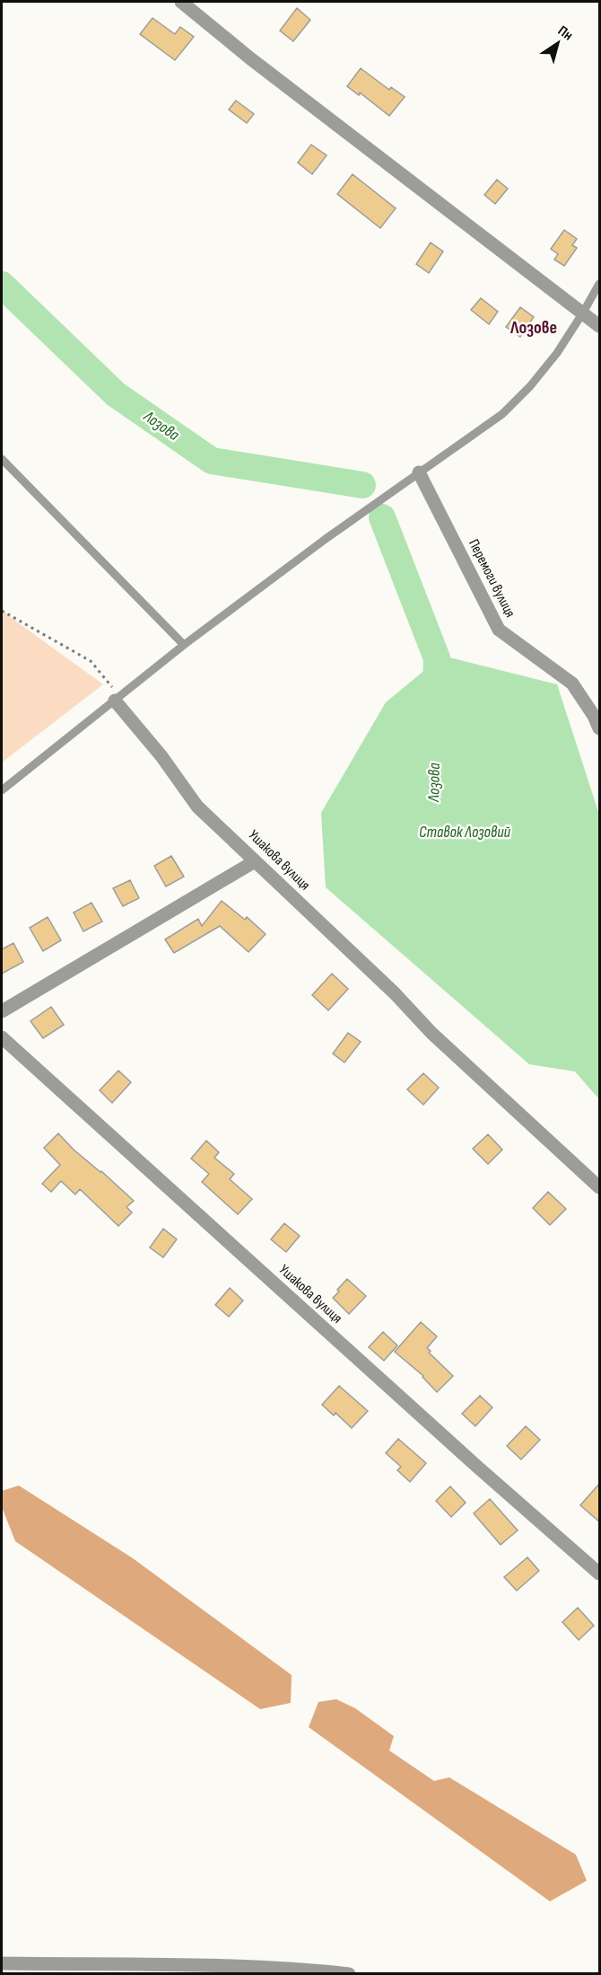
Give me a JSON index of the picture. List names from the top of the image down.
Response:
{
  "streets": {
    "street": ["Перемоги вулиця", "Ушакова вулиця"]
  },
  "districts": ["Лозове"],
  "water": ["Лозова", "Ставок Лозовий"],
  "north": "top right"
}
